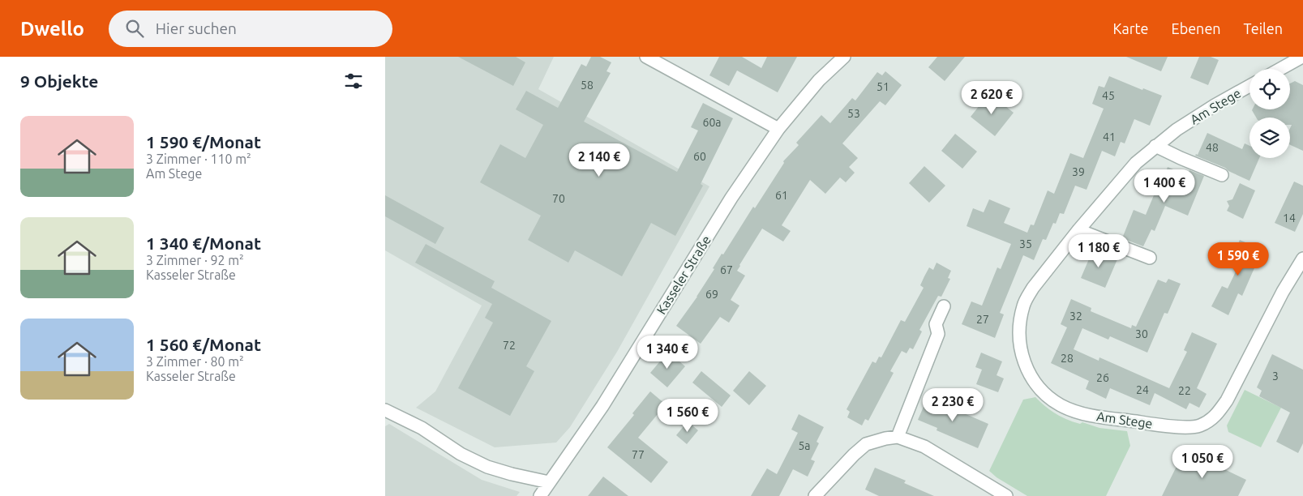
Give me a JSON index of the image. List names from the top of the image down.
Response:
{
  "streets": {
    "street": ["Am Stege", "Kasseler Straße"]
  },
  "house_numbers": [
    "58",
    "51",
    "45",
    "53",
    "60a",
    "41",
    "48",
    "60",
    "39",
    "61",
    "70",
    "14",
    "35",
    "67",
    "69",
    "32",
    "27",
    "30",
    "72",
    "28",
    "3",
    "26",
    "24",
    "22",
    "5a",
    "77"
  ],
  "page": {
    "header": "Dwello",
    "search": "Hier suchen",
    "nav": ["Karte", "Ebenen", "Teilen"],
    "heading": "9 Objekte",
    "price": [
      "2 620 €",
      "2 140 €",
      "1 400 €",
      "1 180 €",
      "1 590 €",
      "1 340 €",
      "2 230 €",
      "1 560 €",
      "1 050 €"
    ],
    "list": [
      {
        "name": "1 590 €/Monat",
        "note": "3 Zimmer · 110 m² · Am Stege"
      },
      {
        "name": "1 340 €/Monat",
        "note": "3 Zimmer · 92 m² · Kasseler Straße"
      },
      {
        "name": "1 560 €/Monat",
        "note": "3 Zimmer · 80 m² · Kasseler Straße"
      }
    ]
  }
}
